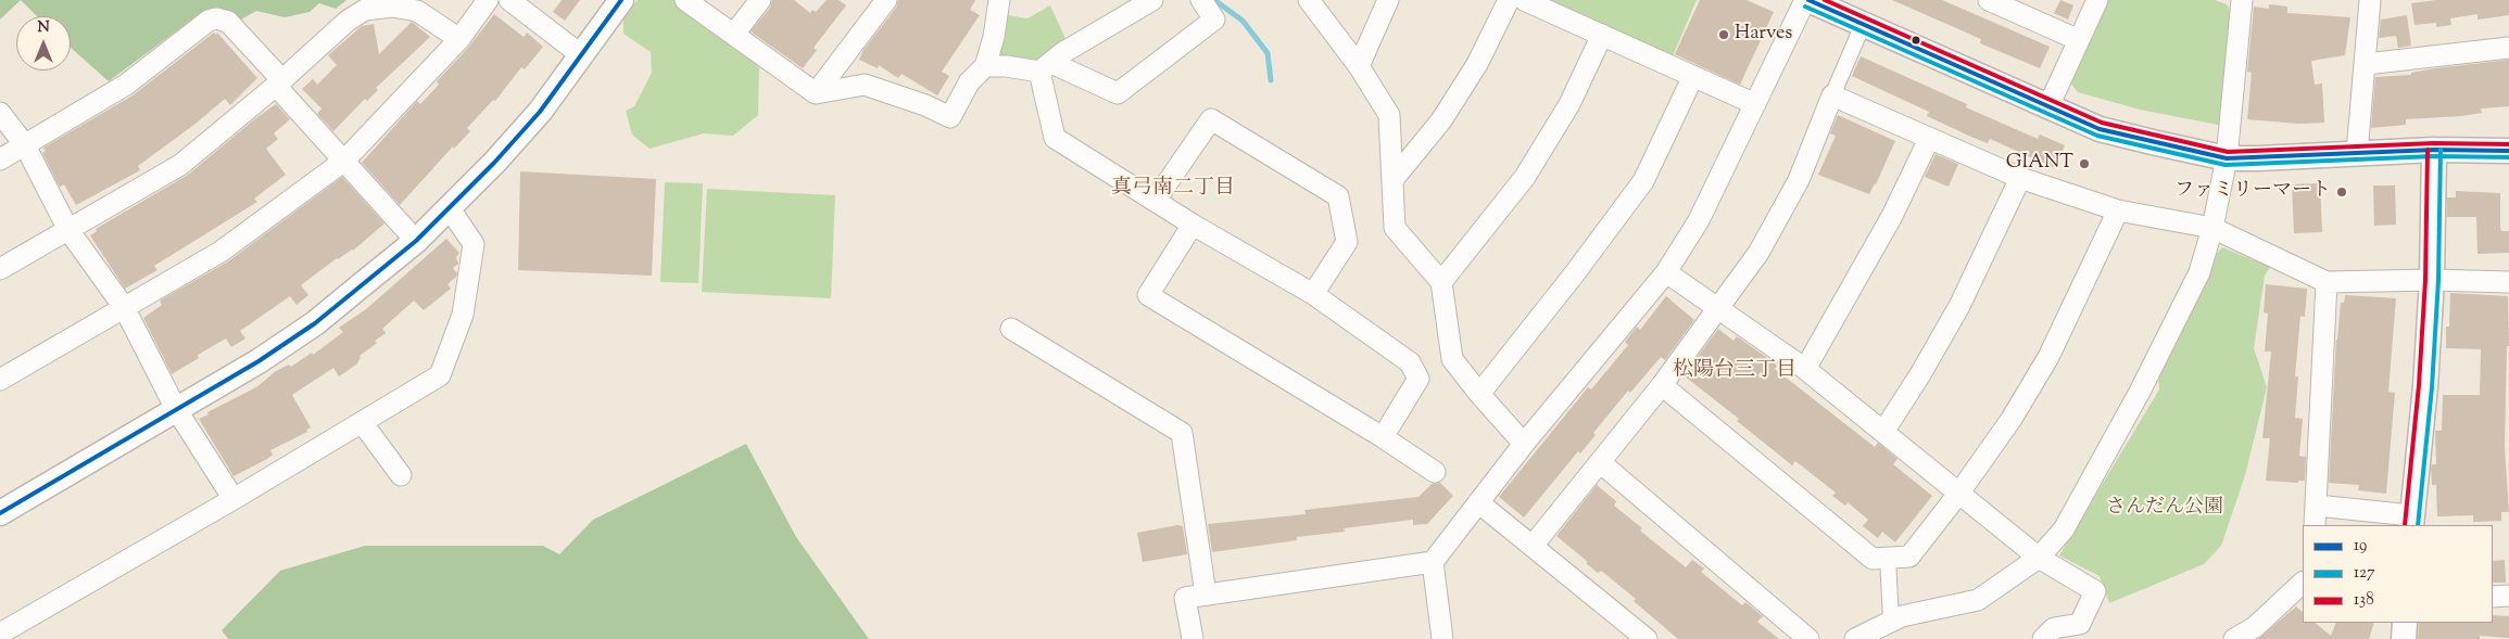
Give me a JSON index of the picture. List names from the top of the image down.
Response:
{
  "districts": ["真弓南二丁目", "松陽台三丁目"],
  "parks": ["さんだん公園"],
  "places": ["Harves", "GIANT", "ファミリーマート"],
  "lines": ["transit line 19", "transit line 138", "transit line 127"],
  "legend": ["19", "127", "138"],
  "north": "top"
}
